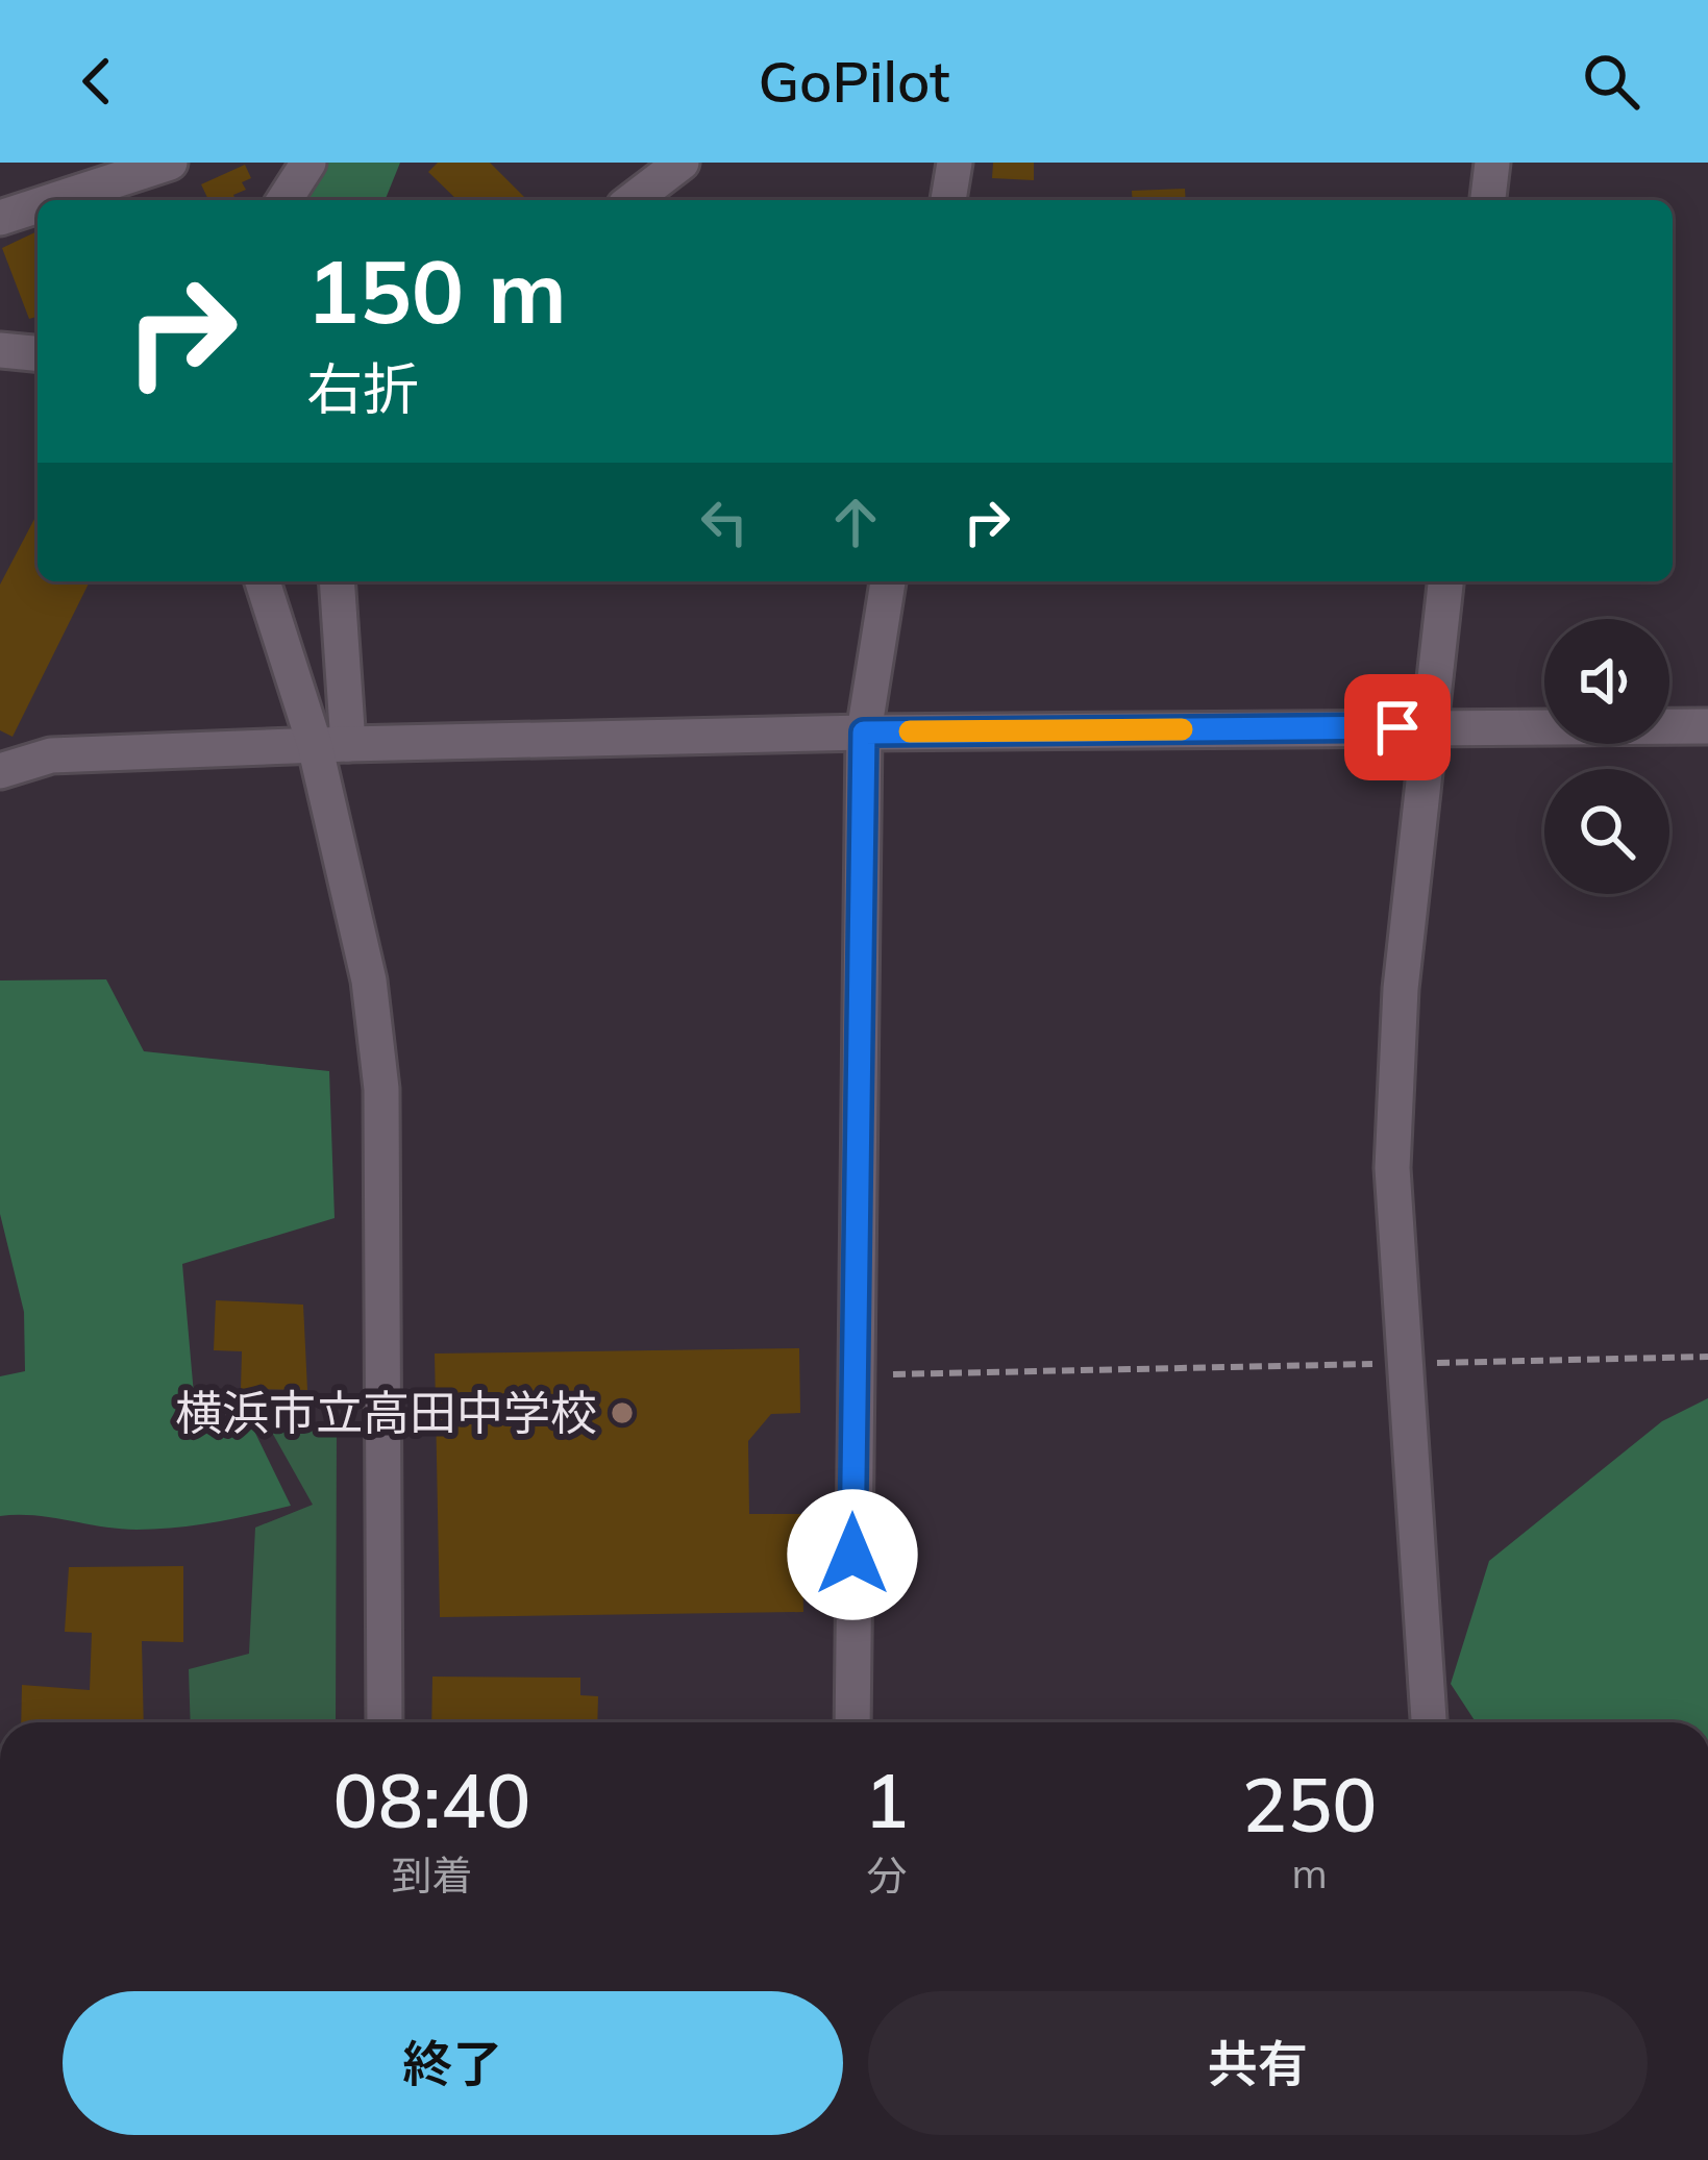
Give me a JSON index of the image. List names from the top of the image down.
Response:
{
  "places": ["横浜市立高田中学校"],
  "page": {
    "header": "GoPilot",
    "turn": ["150 m", "右折"],
    "eta": [
      "08:40",
      "到着",
      "1",
      "分",
      "250",
      "m"
    ],
    "buttons": ["終了", "共有"]
  }
}
